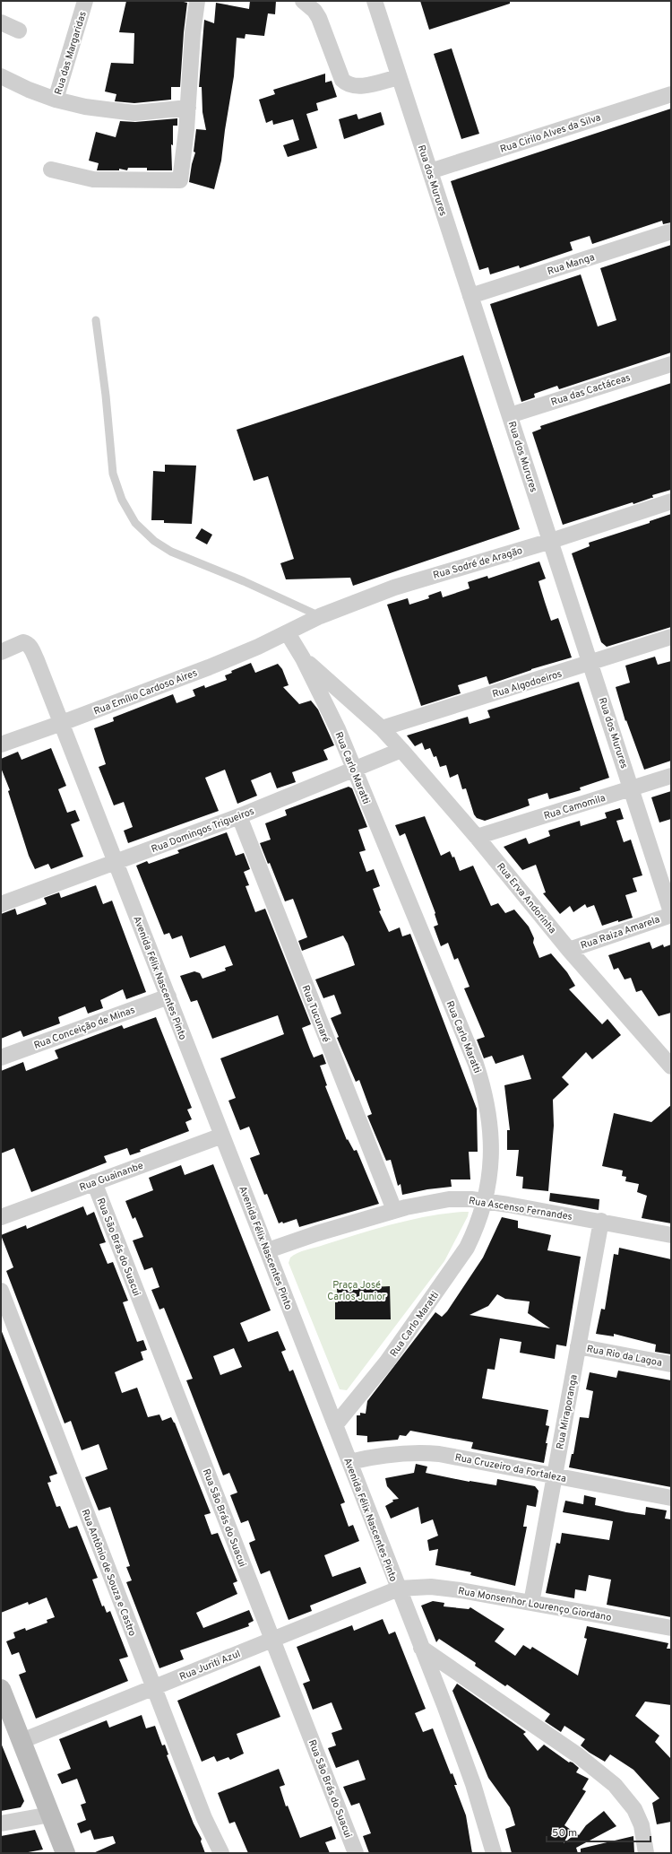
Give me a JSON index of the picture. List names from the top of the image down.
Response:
{
  "streets": {
    "street": [
      "Rua das Margaridas",
      "Rua Cirilo Alves da Silva",
      "Rua dos Murures",
      "Rua Manga",
      "Rua das Cactáceas",
      "Rua Sodré de Aragão",
      "Rua Algodoeiros",
      "Rua Emílio Cardoso Aires",
      "Rua Carlo Maratti",
      "Rua Camomila",
      "Rua Domingos Trigueiros",
      "Rua Erva Andorinha",
      "Rua Raiza Amarela",
      "Avenida Félix Nascentes Pinto",
      "Rua Tucunaré",
      "Rua Conceição de Minas",
      "Rua Guainanbe",
      "Rua Ascenso Fernandes",
      "Rua São Brás do Suacui",
      "Rua Rio da Lagoa",
      "Rua Miraporanga",
      "Rua Cruzeiro da Fortaleza",
      "Rua Antônio de Souza e Castro",
      "Rua Monsenhor Lourenço Giordano",
      "Rua Juriti Azul"
    ]
  },
  "crossings": [
    ["Rua Cirilo Alves da Silva", "Rua dos Murures"],
    ["Rua dos Murures", "Rua Manga"],
    ["Rua dos Murures", "Rua das Cactáceas"],
    ["Rua dos Murures", "Rua Sodré de Aragão"],
    ["Rua dos Murures", "Rua Algodoeiros"],
    ["Rua dos Murures", "Rua Camomila"],
    ["Rua Sodré de Aragão", "Rua Emílio Cardoso Aires"],
    ["Rua Sodré de Aragão", "Rua Carlo Maratti"],
    ["Rua Algodoeiros", "Rua Erva Andorinha"],
    ["Rua Emílio Cardoso Aires", "Rua Carlo Maratti"],
    ["Rua Emílio Cardoso Aires", "Avenida Félix Nascentes Pinto"],
    ["Rua Carlo Maratti", "Rua Domingos Trigueiros"],
    ["Rua Carlo Maratti", "Avenida Félix Nascentes Pinto"],
    ["Rua Carlo Maratti", "Rua Ascenso Fernandes"],
    ["Rua Camomila", "Rua Erva Andorinha"],
    ["Rua Domingos Trigueiros", "Rua Erva Andorinha"],
    ["Rua Domingos Trigueiros", "Avenida Félix Nascentes Pinto"],
    ["Rua Domingos Trigueiros", "Rua Tucunaré"],
    ["Rua Erva Andorinha", "Rua Raiza Amarela"],
    ["Avenida Félix Nascentes Pinto", "Rua Conceição de Minas"],
    ["Avenida Félix Nascentes Pinto", "Rua Guainanbe"],
    ["Avenida Félix Nascentes Pinto", "Rua Ascenso Fernandes"],
    ["Avenida Félix Nascentes Pinto", "Rua Cruzeiro da Fortaleza"],
    ["Avenida Félix Nascentes Pinto", "Rua Monsenhor Lourenço Giordano"],
    ["Avenida Félix Nascentes Pinto", "Rua Juriti Azul"],
    ["Rua Tucunaré", "Rua Ascenso Fernandes"],
    ["Rua Guainanbe", "Rua São Brás do Suacui"],
    ["Rua Ascenso Fernandes", "Rua Miraporanga"],
    ["Rua São Brás do Suacui", "Rua Juriti Azul"],
    ["Rua Rio da Lagoa", "Rua Miraporanga"],
    ["Rua Miraporanga", "Rua Cruzeiro da Fortaleza"],
    ["Rua Miraporanga", "Rua Monsenhor Lourenço Giordano"],
    ["Rua Antônio de Souza e Castro", "Rua Juriti Azul"],
    ["Rua Monsenhor Lourenço Giordano", "Rua Juriti Azul"]
  ],
  "parks": ["Praça José Carlos Junior"],
  "scale_bar": "50 m"
}
